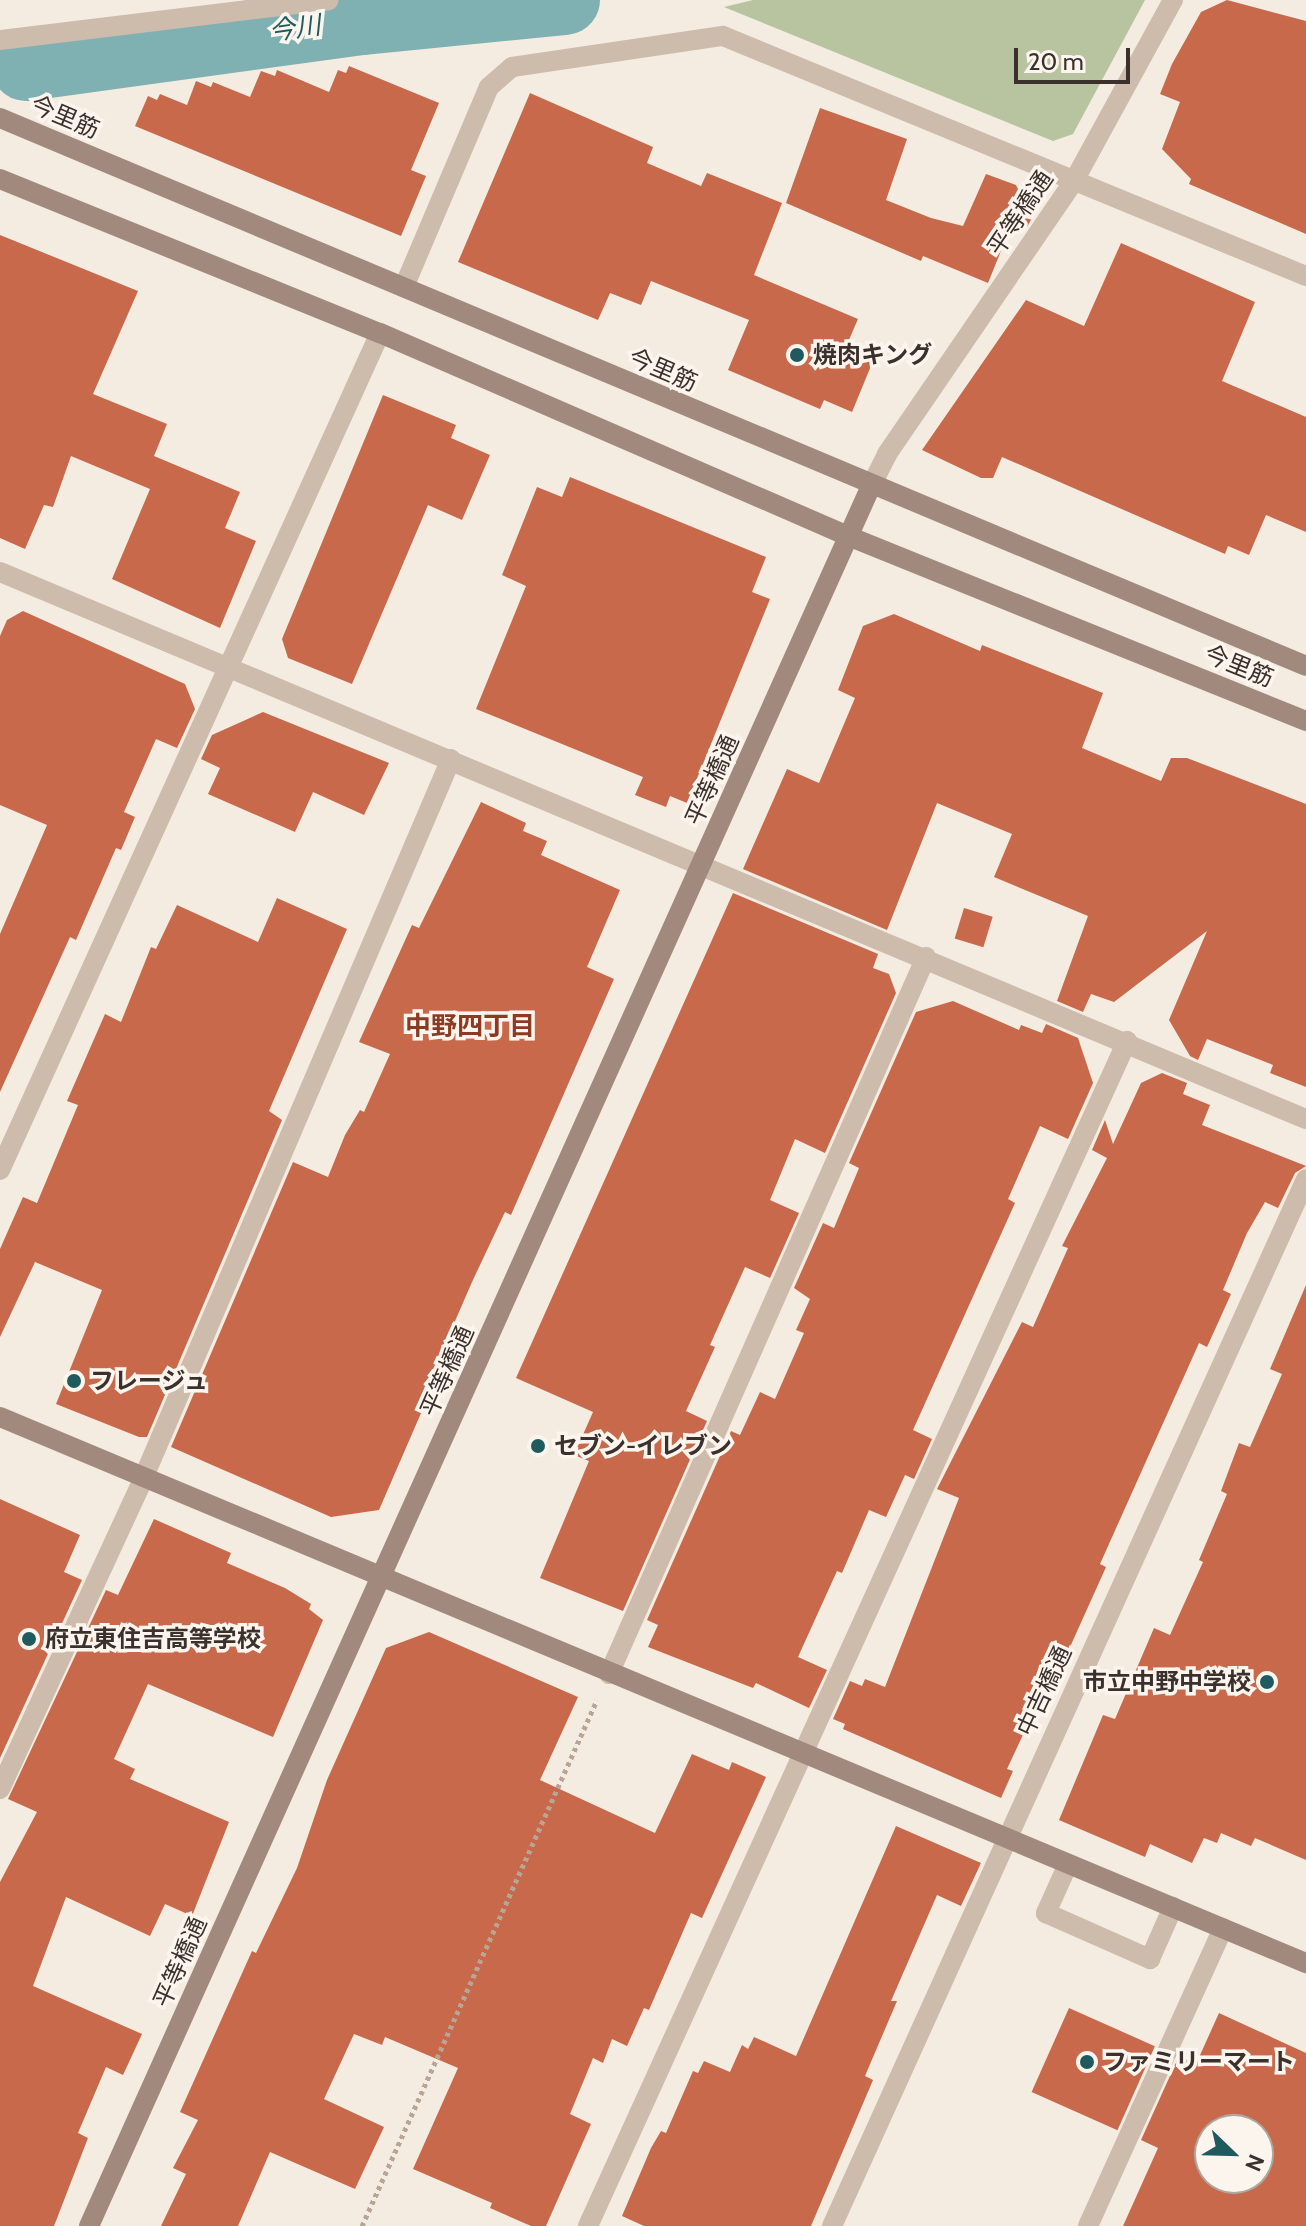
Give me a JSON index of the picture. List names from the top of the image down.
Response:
{
  "streets": {
    "street": ["今里筋", "平等橋通", "中吉橋通"]
  },
  "crossings": [
    ["今里筋", "平等橋通"]
  ],
  "districts": ["中野四丁目"],
  "water": ["今川"],
  "places": [
    "焼肉キング",
    "フレージュ",
    "セブン-イレブン",
    "府立東住吉高等学校",
    "市立中野中学校",
    "ファミリーマート"
  ],
  "scale_bar": "20 m",
  "north": "bottom right"
}
